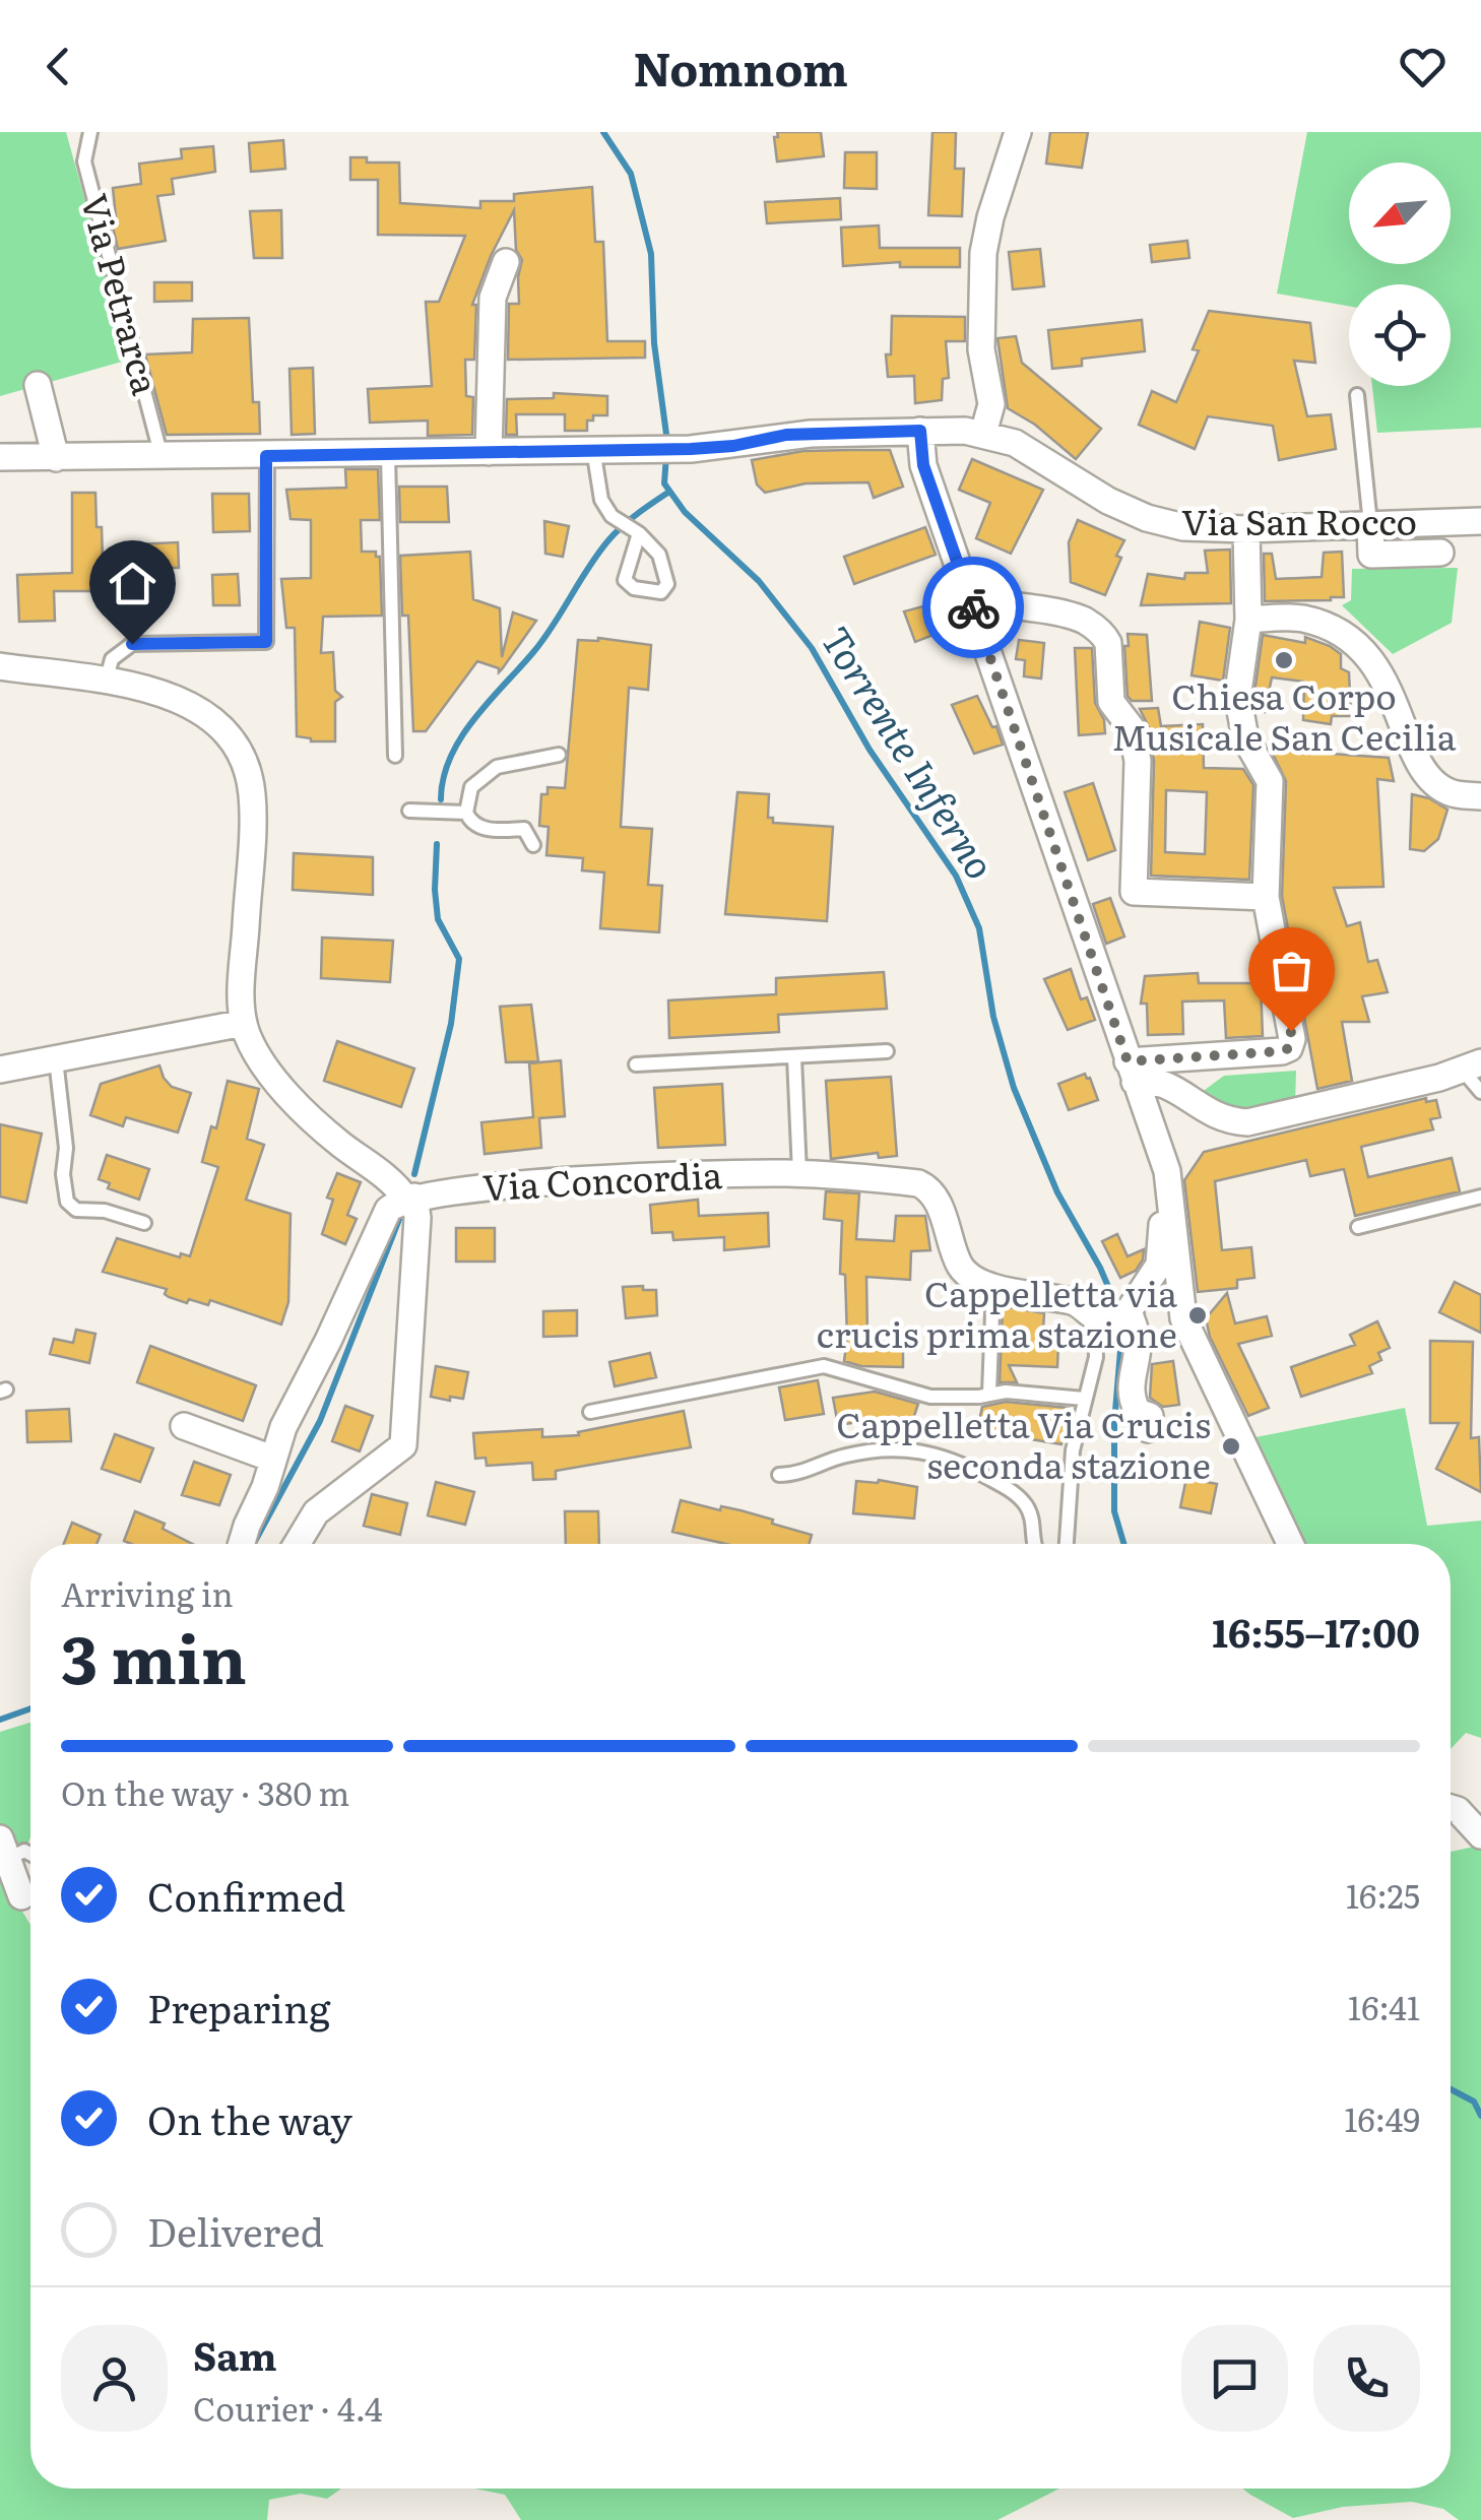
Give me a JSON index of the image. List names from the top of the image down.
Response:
{
  "streets": {
    "street": ["Via San Rocco", "Via Concordia"],
    "lane": ["Via Petrarca"]
  },
  "crossings": [
    ["Via Petrarca", "Via San Rocco"]
  ],
  "water": ["Torrente Inferno"],
  "places": ["Chiesa Corpo Musicale San Cecilia", "Cappelletta via crucis prima stazione", "Cappelletta Via Crucis seconda stazione"],
  "north": "bottom left",
  "page": {
    "header": "Nomnom",
    "heading": ["3 min", "Arriving in", "16:55–17:00"],
    "panel": ["Sam", "Courier · 4.4"],
    "bar": "On the way · 380 m",
    "list": [
      ["Confirmed", "16:25"],
      ["Preparing", "16:41"],
      ["On the way", "16:49"],
      "Delivered"
    ]
  }
}
